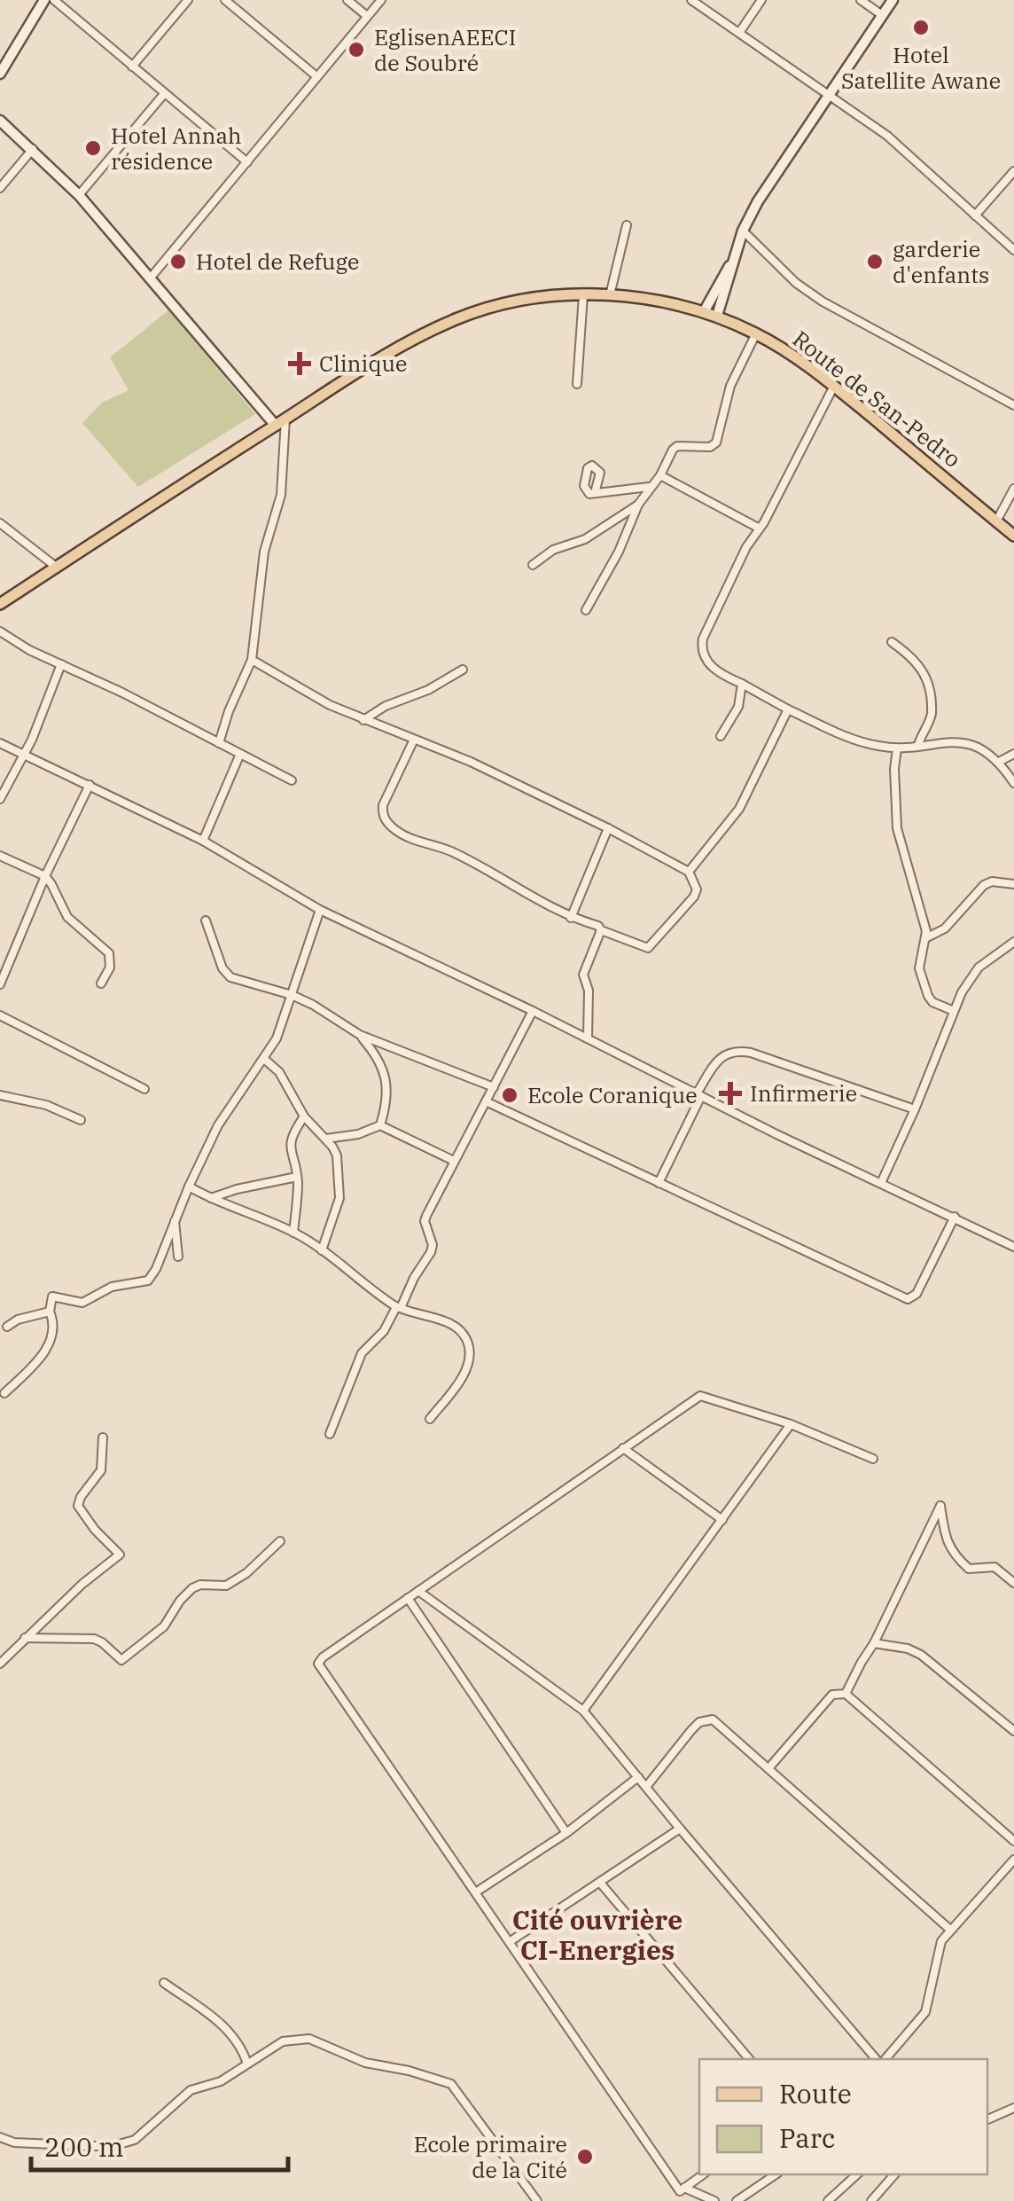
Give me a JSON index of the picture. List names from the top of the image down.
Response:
{
  "streets": {
    "main road": ["Route de San-Pedro"]
  },
  "districts": ["Cité ouvrière CI-Energies"],
  "places": {
    "other": [
      "Hotel Satellite Awane",
      "EglisenAEECI de Soubré",
      "Hotel Annah résidence",
      "Hotel de Refuge",
      "garderie d'enfants",
      "Ecole Coranique",
      "Ecole primaire de la Cité"
    ],
    "health": ["Clinique", "Infirmerie"]
  },
  "legend": ["Route", "Parc"],
  "scale_bar": "200 m"
}
